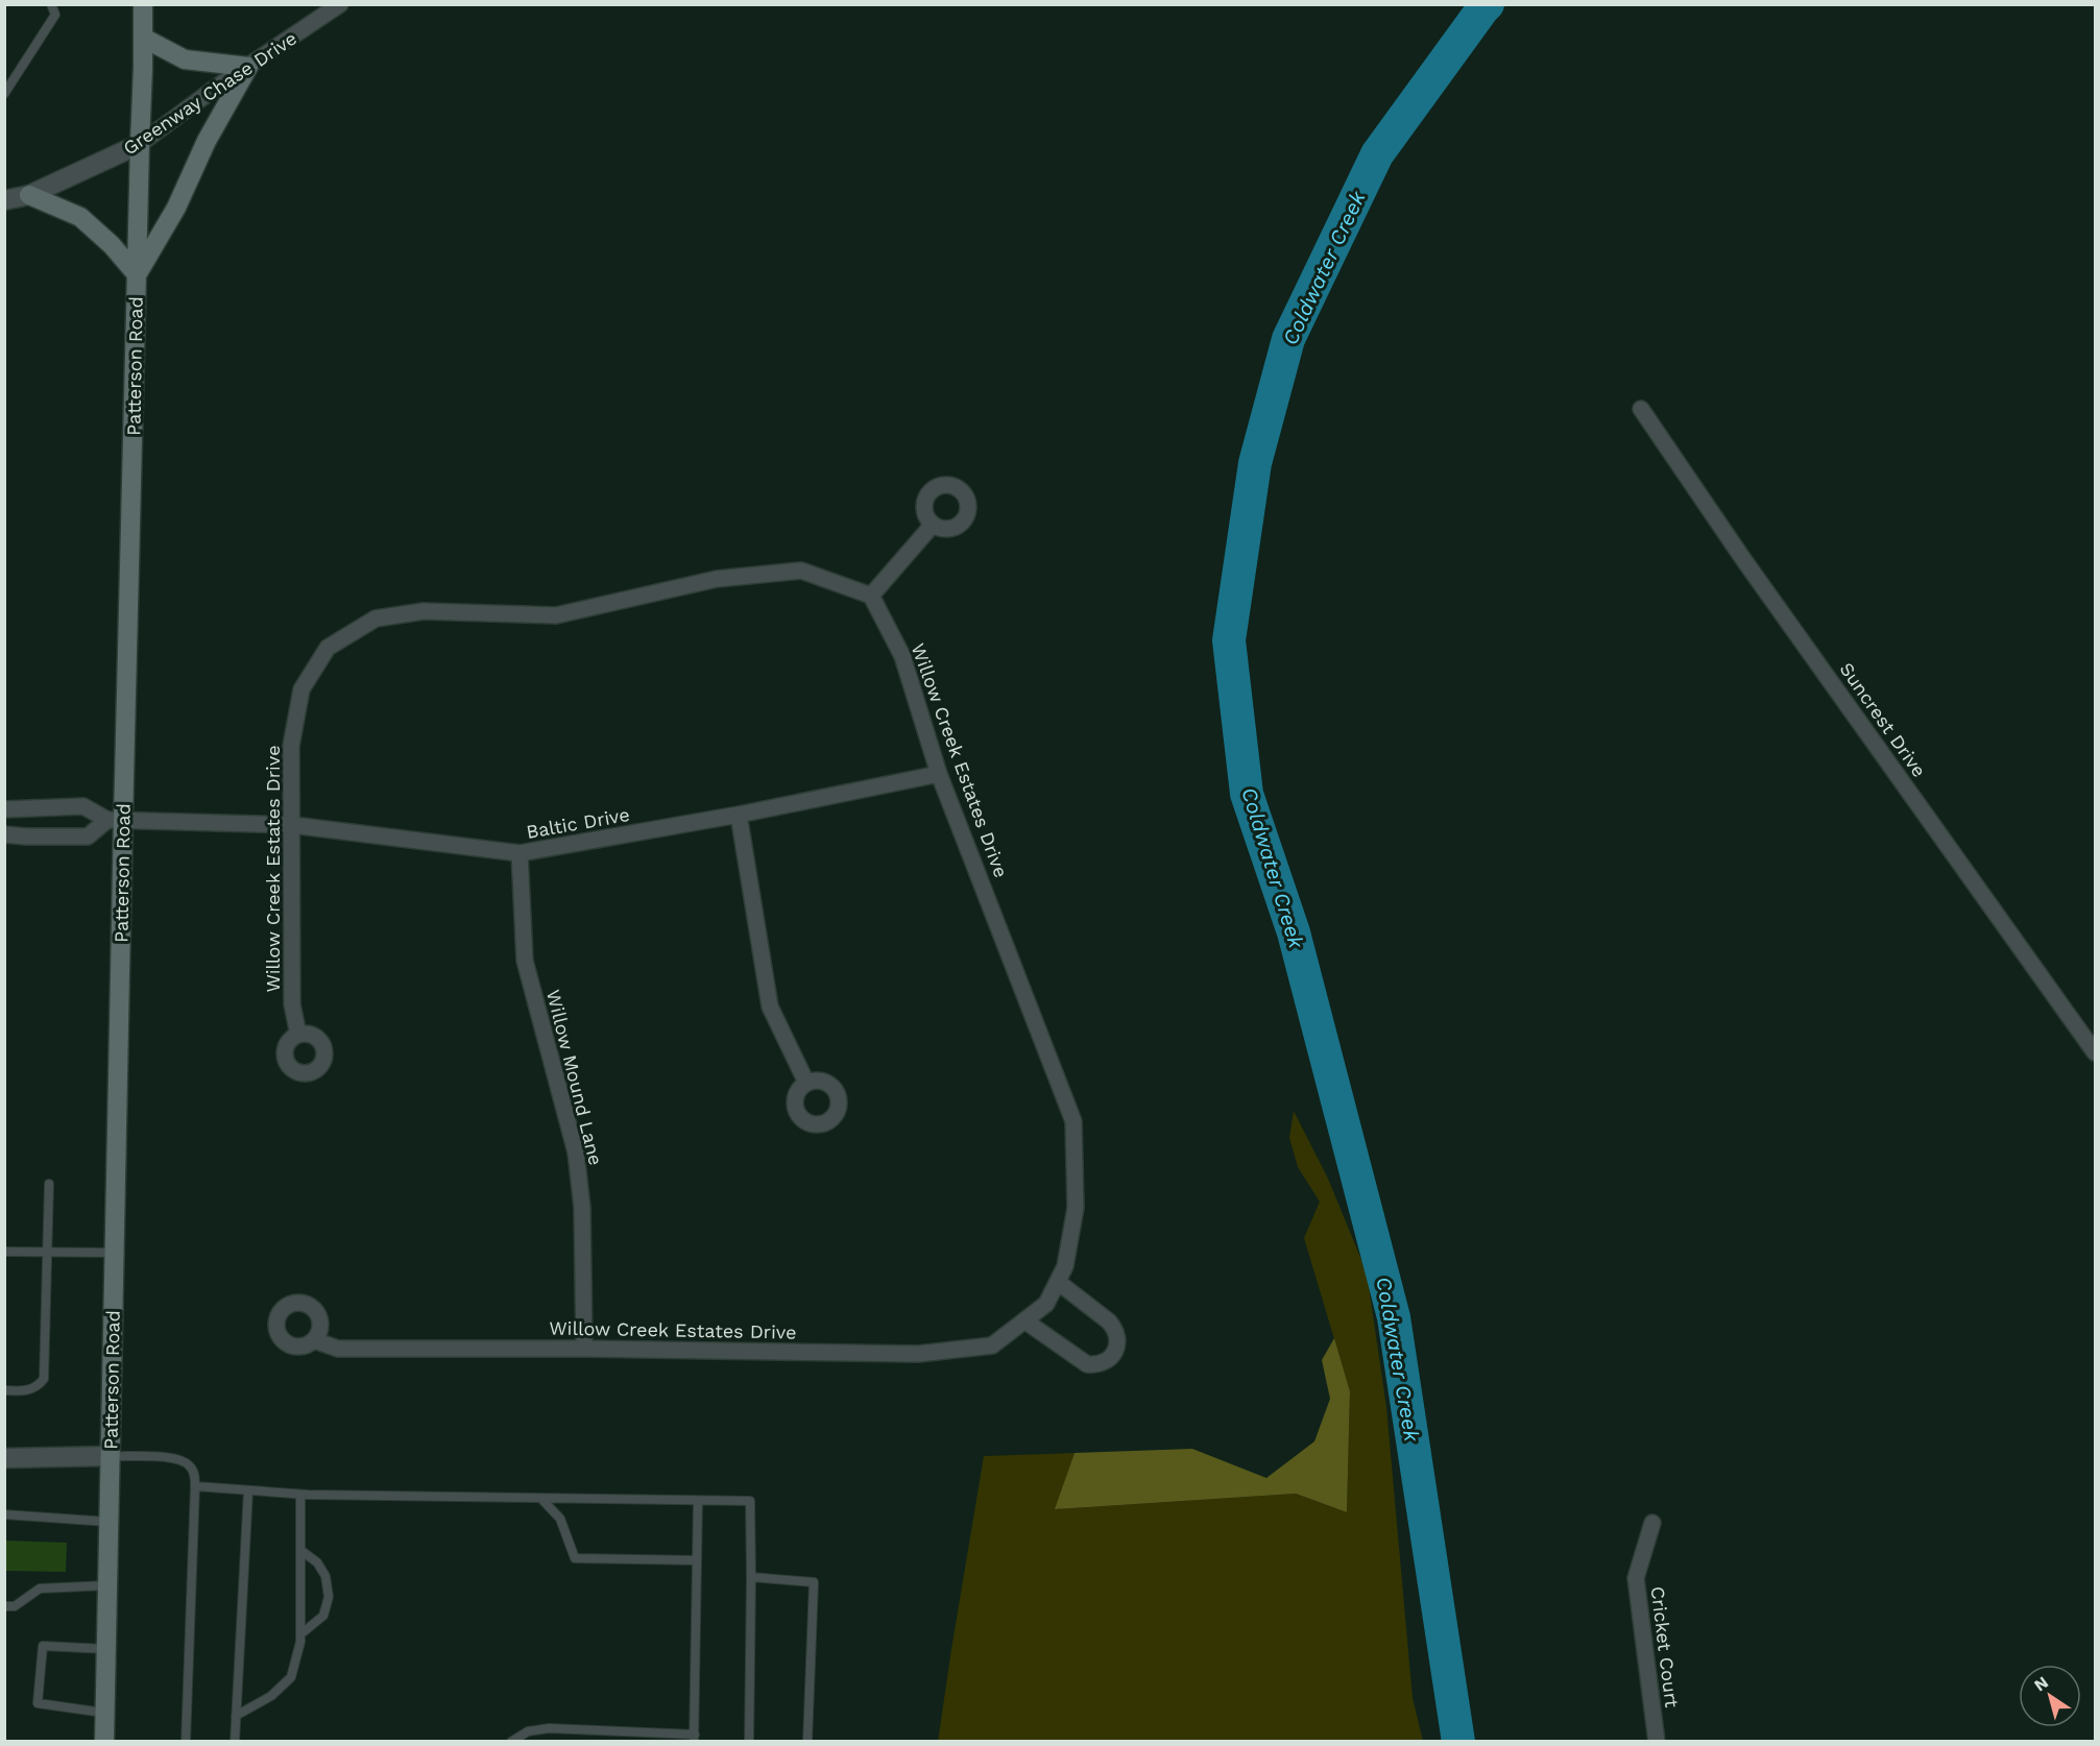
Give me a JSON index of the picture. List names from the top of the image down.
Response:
{
  "streets": {
    "main road": ["Patterson Road"],
    "street": [
      "Greenway Chase Drive",
      "Suncrest Drive",
      "Willow Creek Estates Drive",
      "Baltic Drive",
      "Willow Mound Lane",
      "Cricket Court"
    ]
  },
  "crossings": [
    ["Greenway Chase Drive", "Patterson Road"],
    ["Patterson Road", "Baltic Drive"],
    ["Willow Creek Estates Drive", "Baltic Drive"],
    ["Willow Creek Estates Drive", "Willow Mound Lane"],
    ["Baltic Drive", "Willow Mound Lane"]
  ],
  "water": ["Coldwater Creek"],
  "north": "top left"
}
